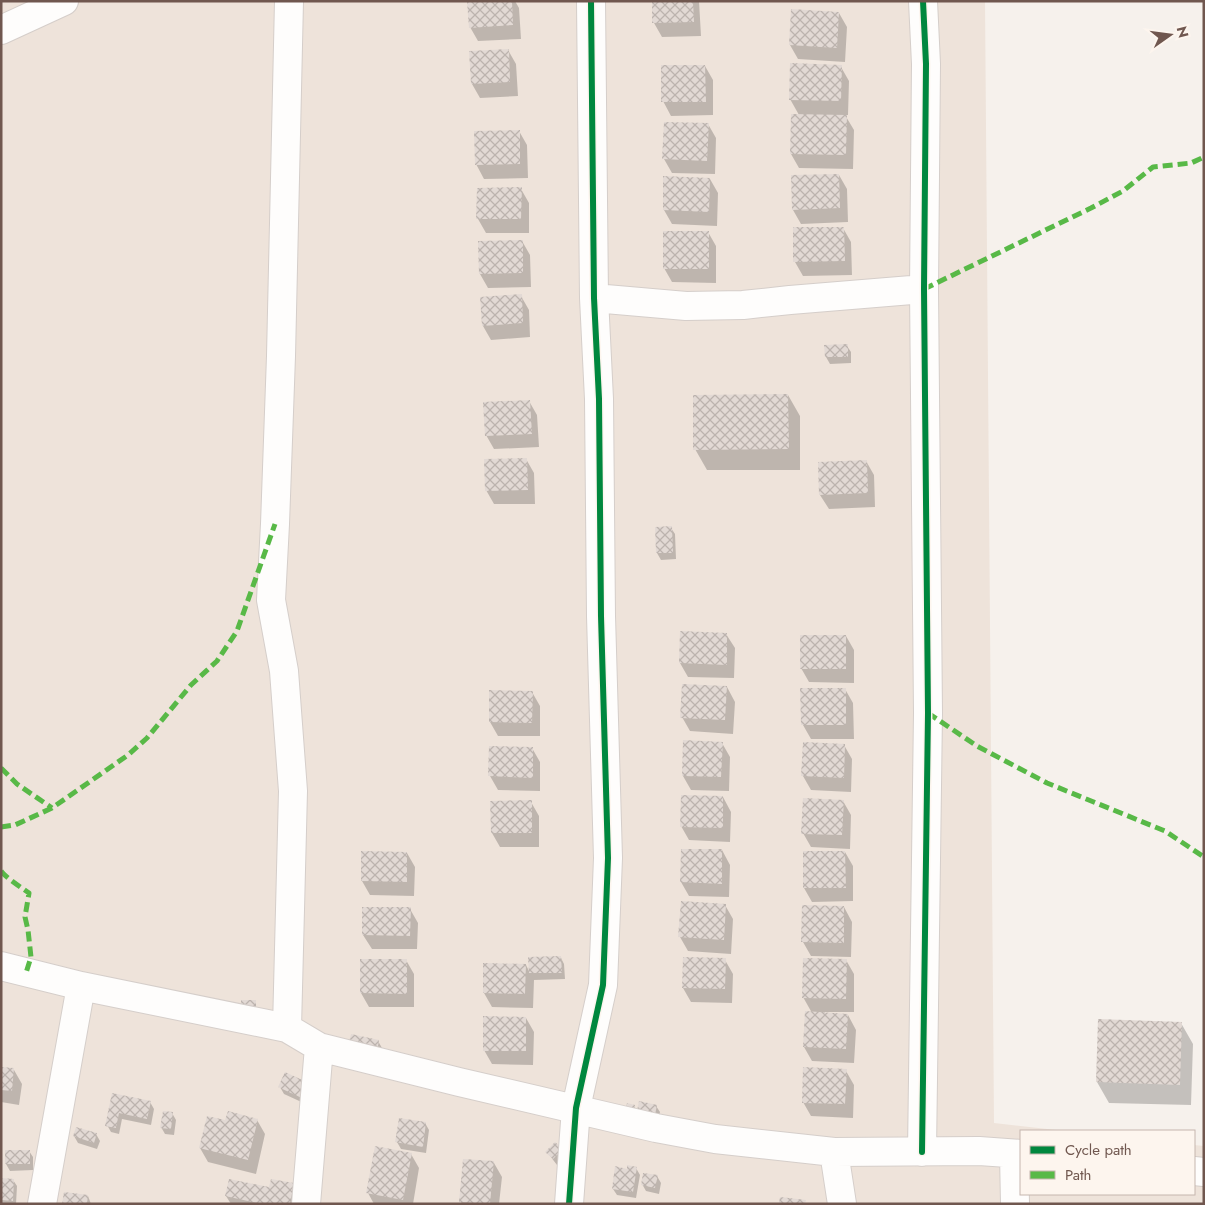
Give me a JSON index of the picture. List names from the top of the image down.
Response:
{
  "legend": ["Cycle path", "Path"],
  "north": "right"
}
